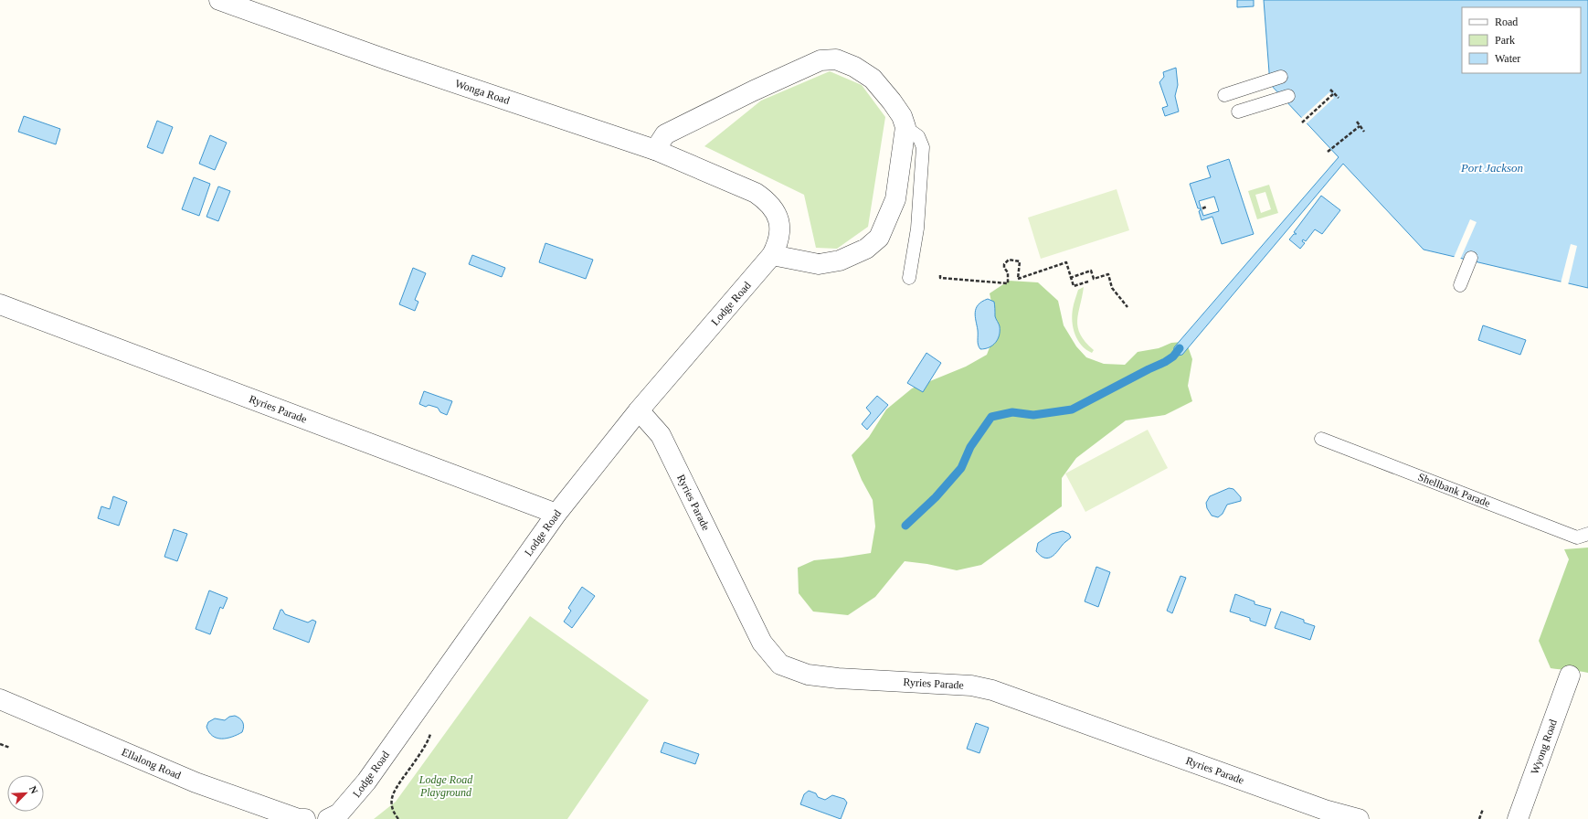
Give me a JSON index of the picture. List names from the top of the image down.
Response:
{
  "streets": {
    "street": [
      "Wonga Road",
      "Lodge Road",
      "Ryries Parade",
      "Wyong Road",
      "Ellalong Road"
    ],
    "lane": ["Shellbank Parade"]
  },
  "crossings": [
    ["Wonga Road", "Lodge Road"],
    ["Lodge Road", "Ryries Parade"]
  ],
  "water": ["Port Jackson"],
  "parks": ["Lodge Road Playground"],
  "legend": ["Road", "Park", "Water"],
  "north": "top right"
}
